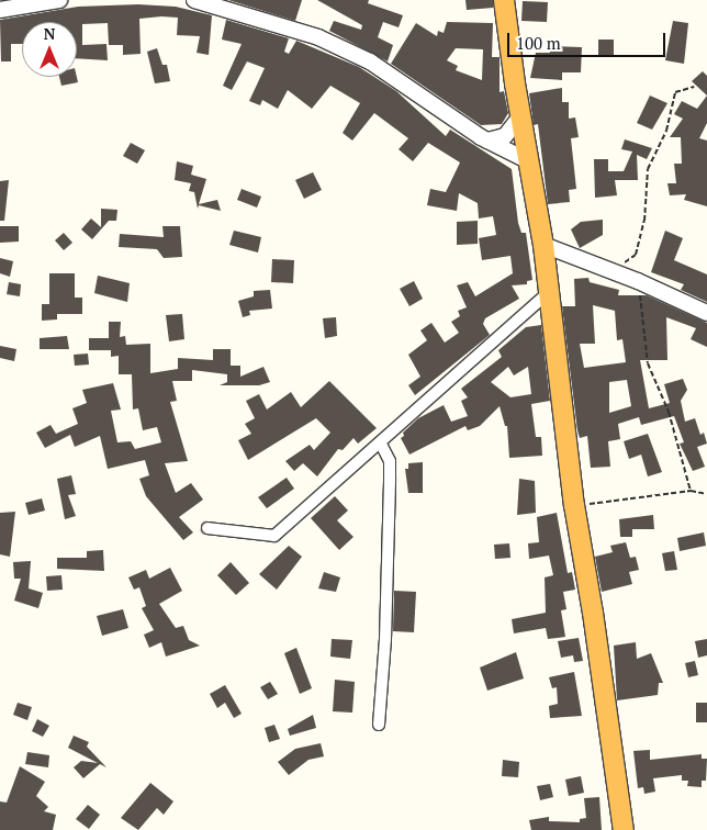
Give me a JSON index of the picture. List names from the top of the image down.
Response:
{
  "scale_bar": "100 m",
  "north": "top"
}
